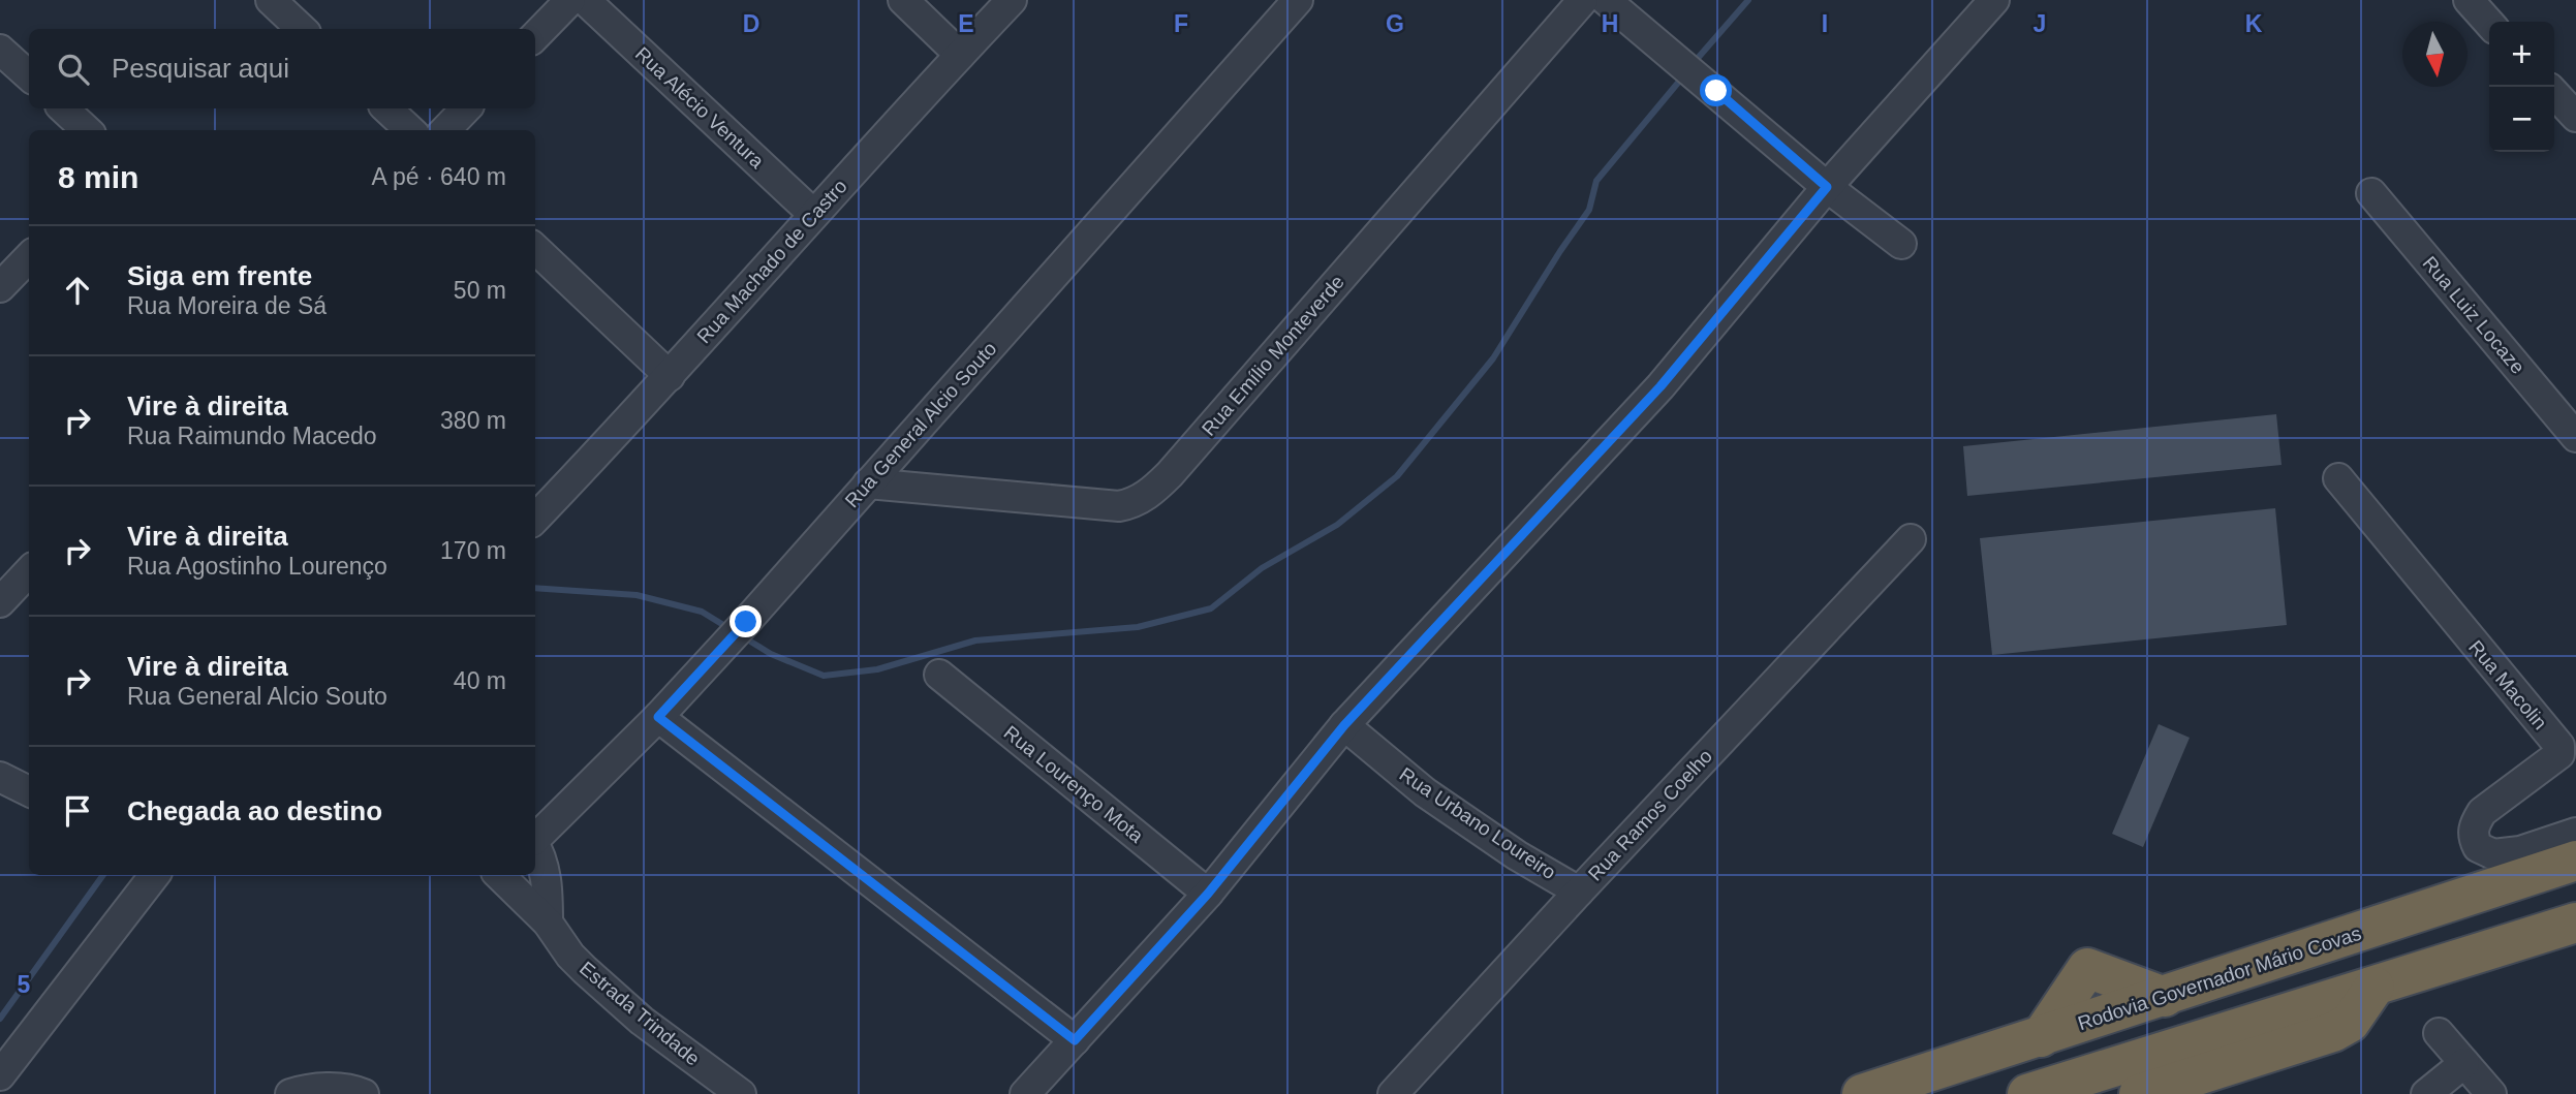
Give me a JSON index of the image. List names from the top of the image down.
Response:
{
  "streets": {
    "highway": ["Rodovia Governador Mário Covas"],
    "street": [
      "Rua Alécio Ventura",
      "Rua Machado de Castro",
      "Rua Luiz Locaze",
      "Rua Emílio Monteverde",
      "Rua General Alcio Souto",
      "Rua Macolin",
      "Rua Lourenço Mota",
      "Rua Ramos Coelho",
      "Rua Urbano Loureiro",
      "Estrada Trindade"
    ]
  },
  "crossings": [
    ["Rua Alécio Ventura", "Rua Machado de Castro"],
    ["Rua Emílio Monteverde", "Rua General Alcio Souto"],
    ["Rua Ramos Coelho", "Rua Urbano Loureiro"]
  ],
  "north": "bottom",
  "page": {
    "map_buttons": ["+", "−"],
    "search": "Pesquisar aqui",
    "heading": ["8 min", "A pé · 640 m"],
    "list": [
      ["Siga em frente", "Rua Moreira de Sá", "50 m"],
      ["Vire à direita", "Rua Raimundo Macedo", "380 m"],
      ["Vire à direita", "Rua Agostinho Lourenço", "170 m"],
      ["Vire à direita", "Rua General Alcio Souto", "40 m"],
      "Chegada ao destino"
    ]
  },
  "grid": {
    "columns": [
      "D",
      "E",
      "F",
      "G",
      "H",
      "I",
      "J",
      "K"
    ],
    "rows": ["5"]
  }
}
